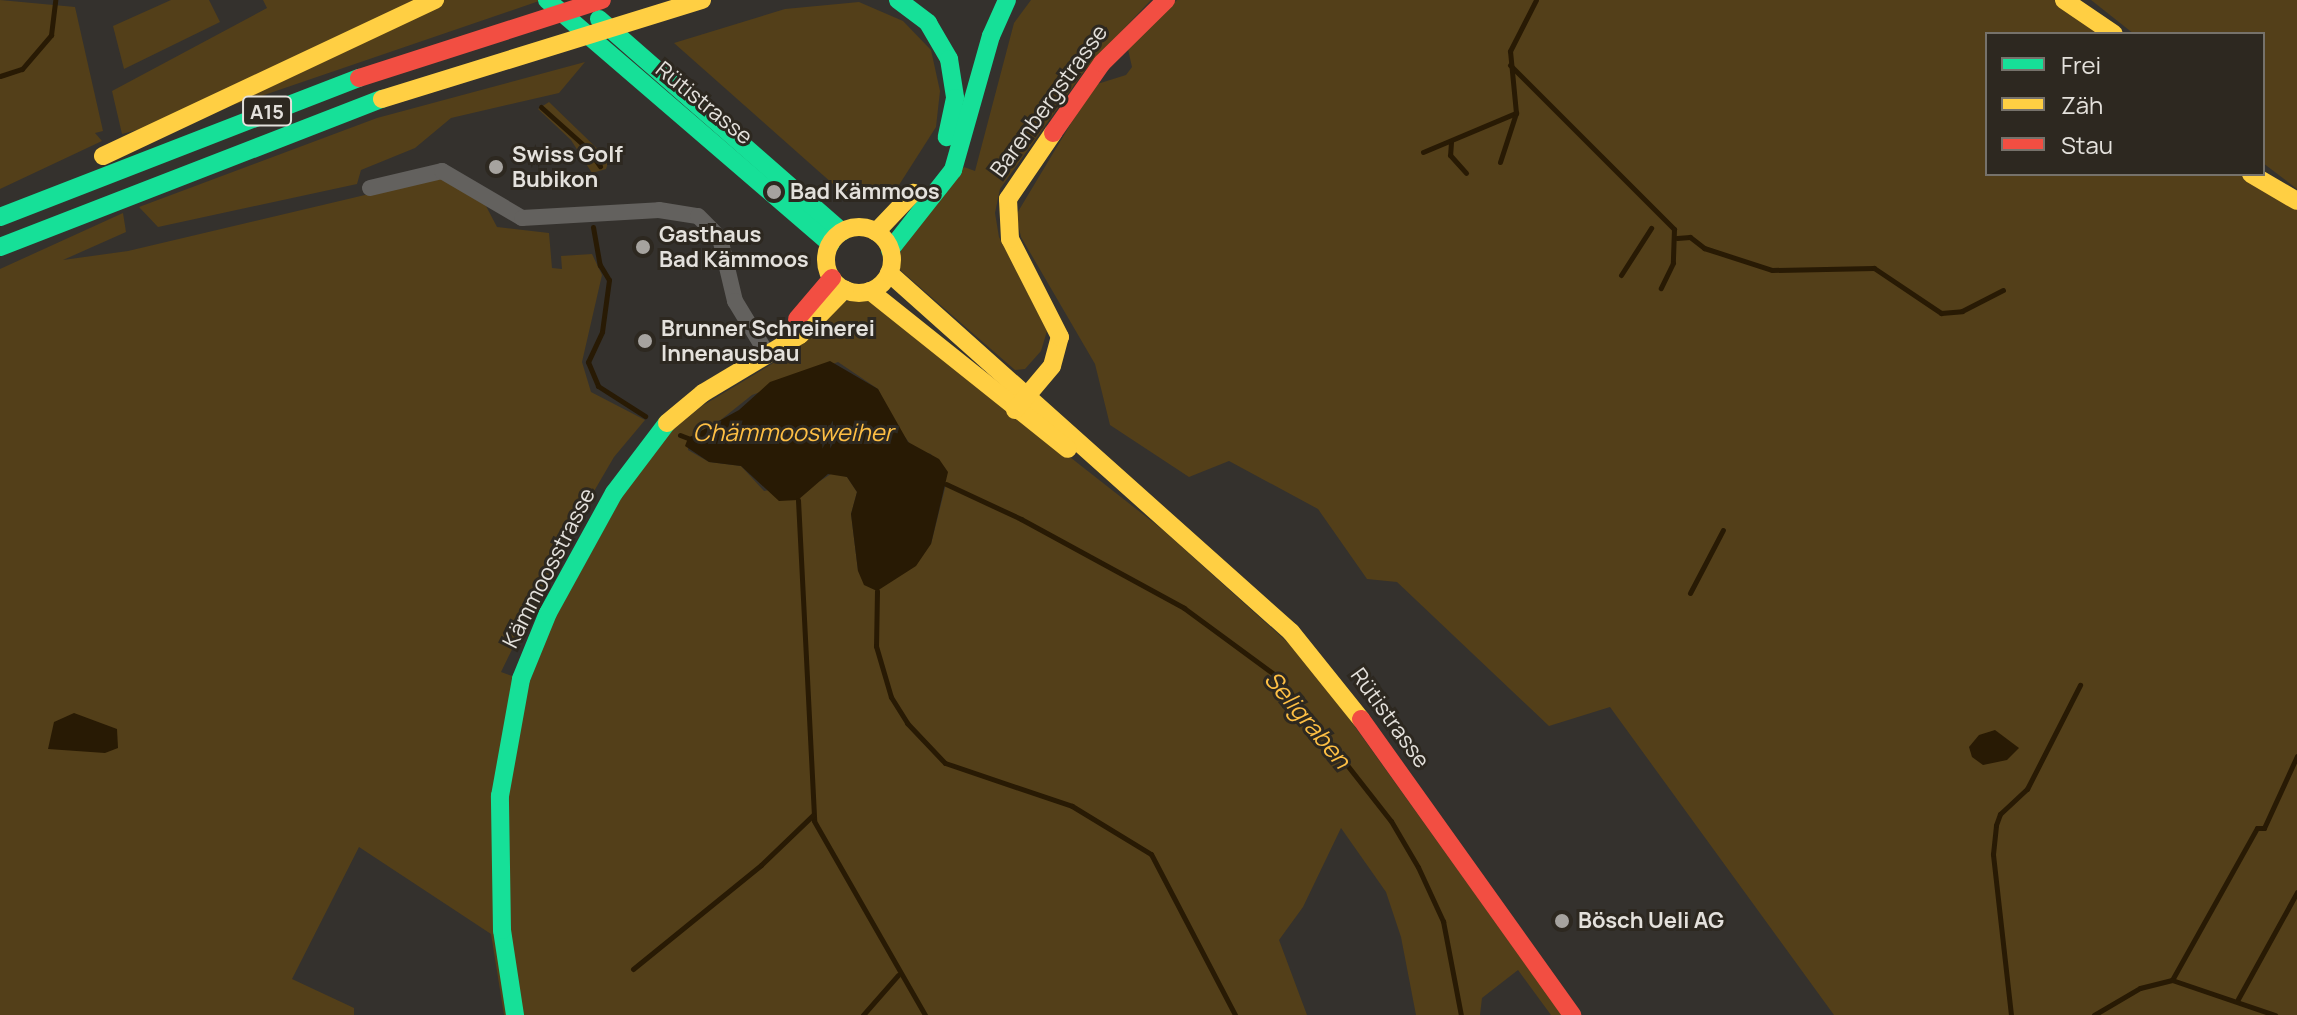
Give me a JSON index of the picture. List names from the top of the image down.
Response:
{
  "streets": {
    "main road": [
      "Barenbergstrasse",
      "Rütistrasse",
      "A15",
      "Kämmoosstrasse"
    ]
  },
  "crossings": [
    ["Barenbergstrasse", "Rütistrasse"],
    ["Rütistrasse", "Kämmoosstrasse"]
  ],
  "water": ["Chämmoosweiher", "Seligraben"],
  "places": [
    "Swiss Golf Bubikon",
    "Bad Kämmoos",
    "Gasthaus Bad Kämmoos",
    "Brunner Schreinerei Innenausbau",
    "Bösch Ueli AG"
  ],
  "legend": ["Frei", "Zäh", "Stau"]
}
